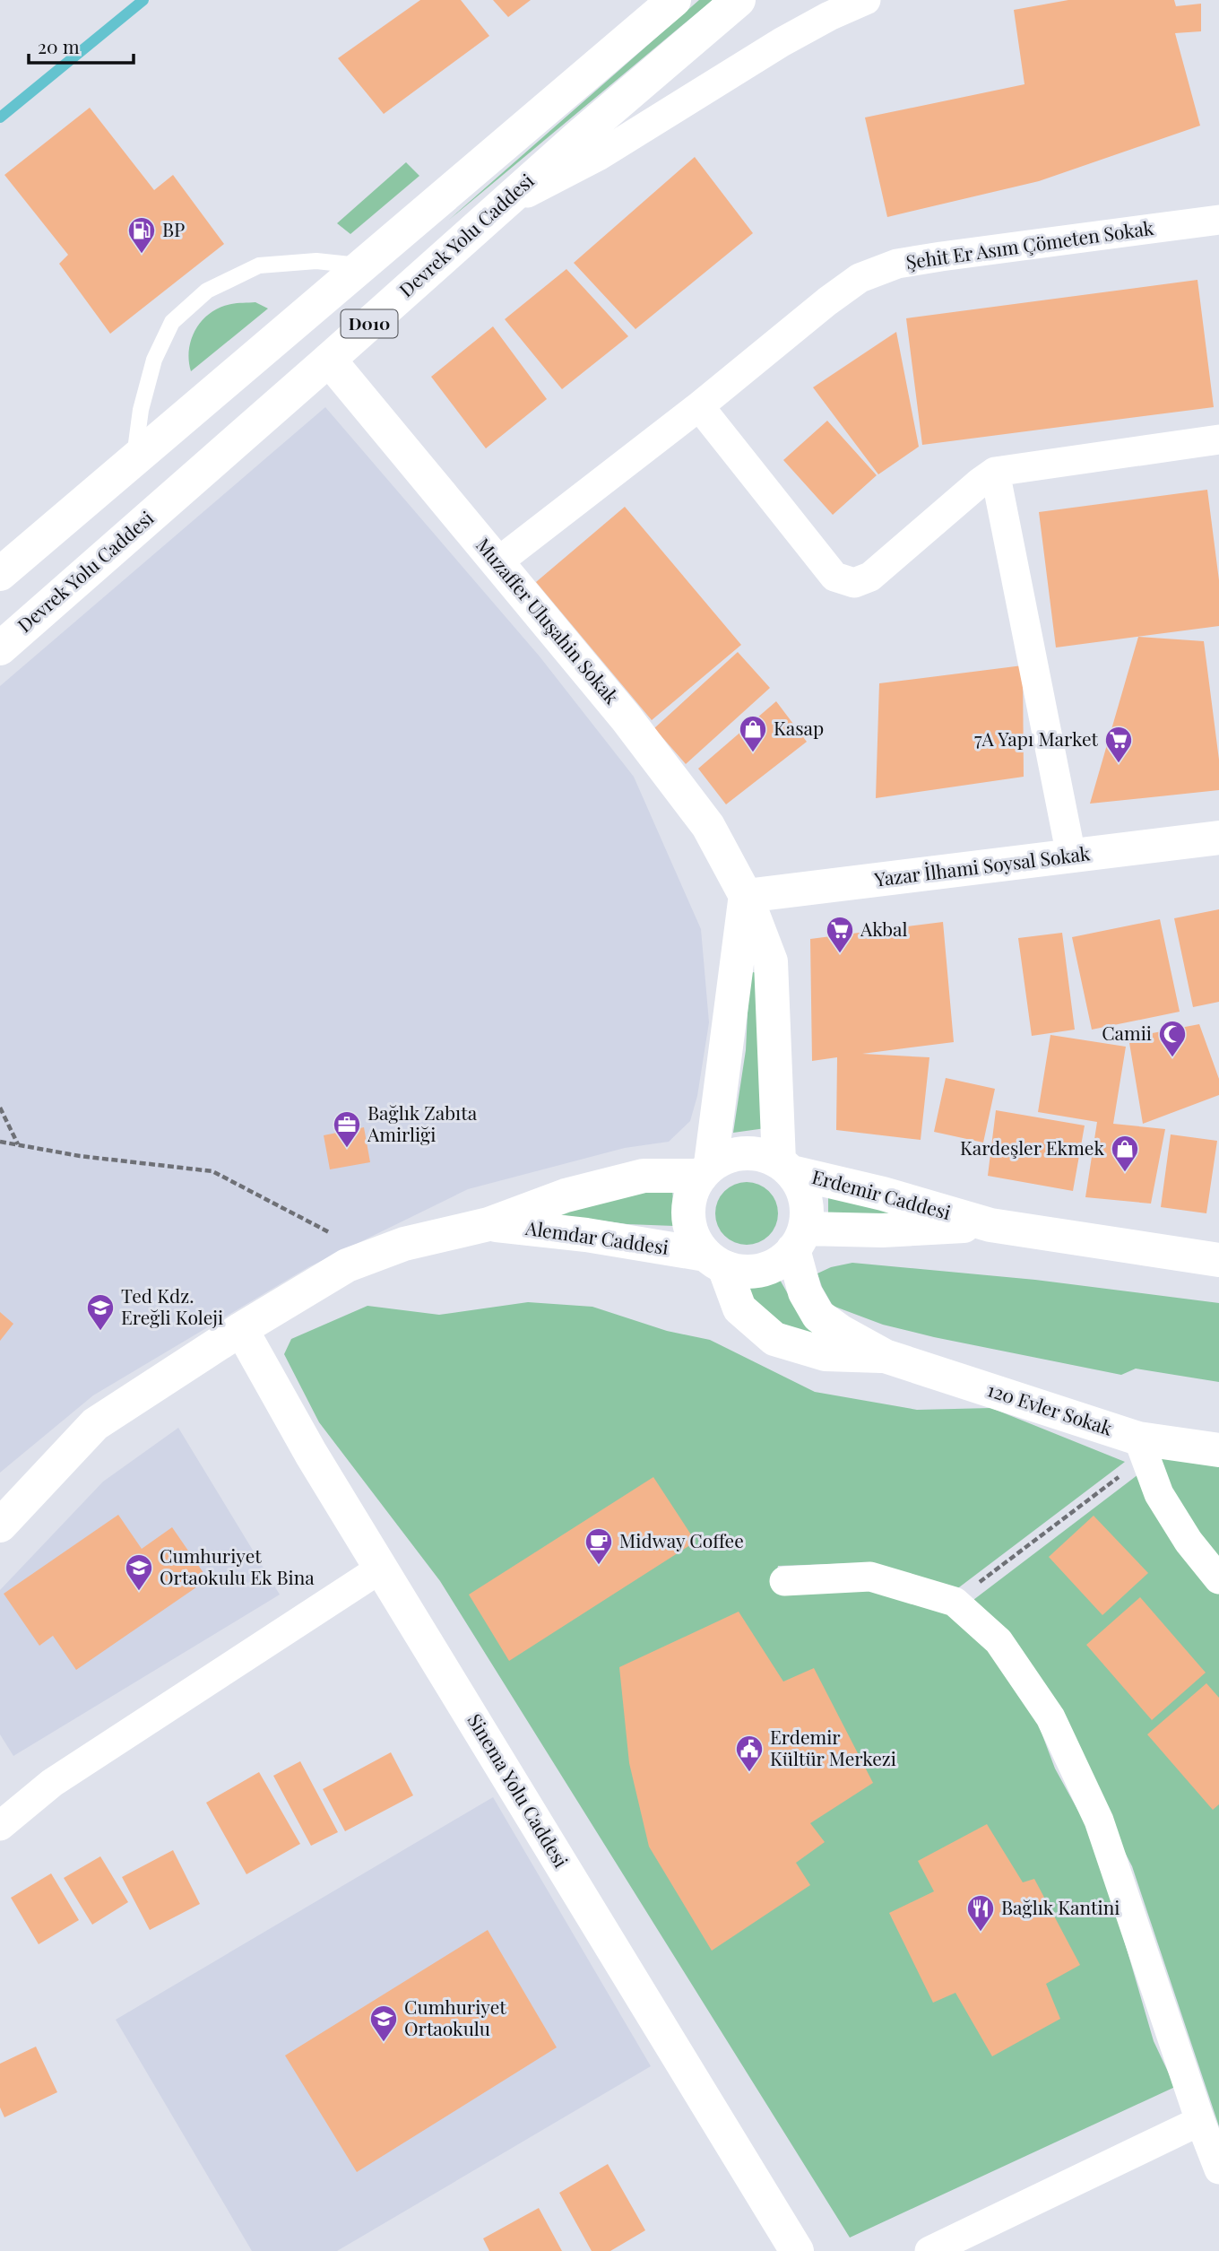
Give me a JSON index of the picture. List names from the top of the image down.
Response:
{
  "streets": {
    "main road": [
      "Devrek Yolu Caddesi",
      "D010",
      "Muzaffer Uluşahin Sokak",
      "Yazar İlhami Soysal Sokak",
      "Erdemir Caddesi",
      "Alemdar Caddesi",
      "120 Evler Sokak",
      "Sinema Yolu Caddesi"
    ],
    "street": ["Şehit Er Asım Çömeten Sokak"]
  },
  "crossings": [
    ["Devrek Yolu Caddesi", "Muzaffer Uluşahin Sokak"],
    ["Şehit Er Asım Çömeten Sokak", "Muzaffer Uluşahin Sokak"],
    ["Muzaffer Uluşahin Sokak", "Yazar İlhami Soysal Sokak"],
    ["Muzaffer Uluşahin Sokak", "Erdemir Caddesi"],
    ["Muzaffer Uluşahin Sokak", "Alemdar Caddesi"],
    ["Muzaffer Uluşahin Sokak", "120 Evler Sokak"],
    ["Erdemir Caddesi", "Alemdar Caddesi"],
    ["Erdemir Caddesi", "120 Evler Sokak"],
    ["Alemdar Caddesi", "120 Evler Sokak"],
    ["Alemdar Caddesi", "Sinema Yolu Caddesi"]
  ],
  "places": {
    "fuel station": ["BP"],
    "shop": ["Kasap", "Kardeşler Ekmek"],
    "supermarket": ["7A Yapı Market", "Akbal"],
    "mosque": ["Camii"],
    "office": ["Bağlık Zabıta Amirliği"],
    "school or university": ["Ted Kdz. Ereğli Koleji", "Cumhuriyet Ortaokulu Ek Bina", "Cumhuriyet Ortaokulu"],
    "cafe": ["Midway Coffee"],
    "public building": ["Erdemir Kültür Merkezi"],
    "restaurant": ["Bağlık Kantini"]
  },
  "scale_bar": "20 m"
}
